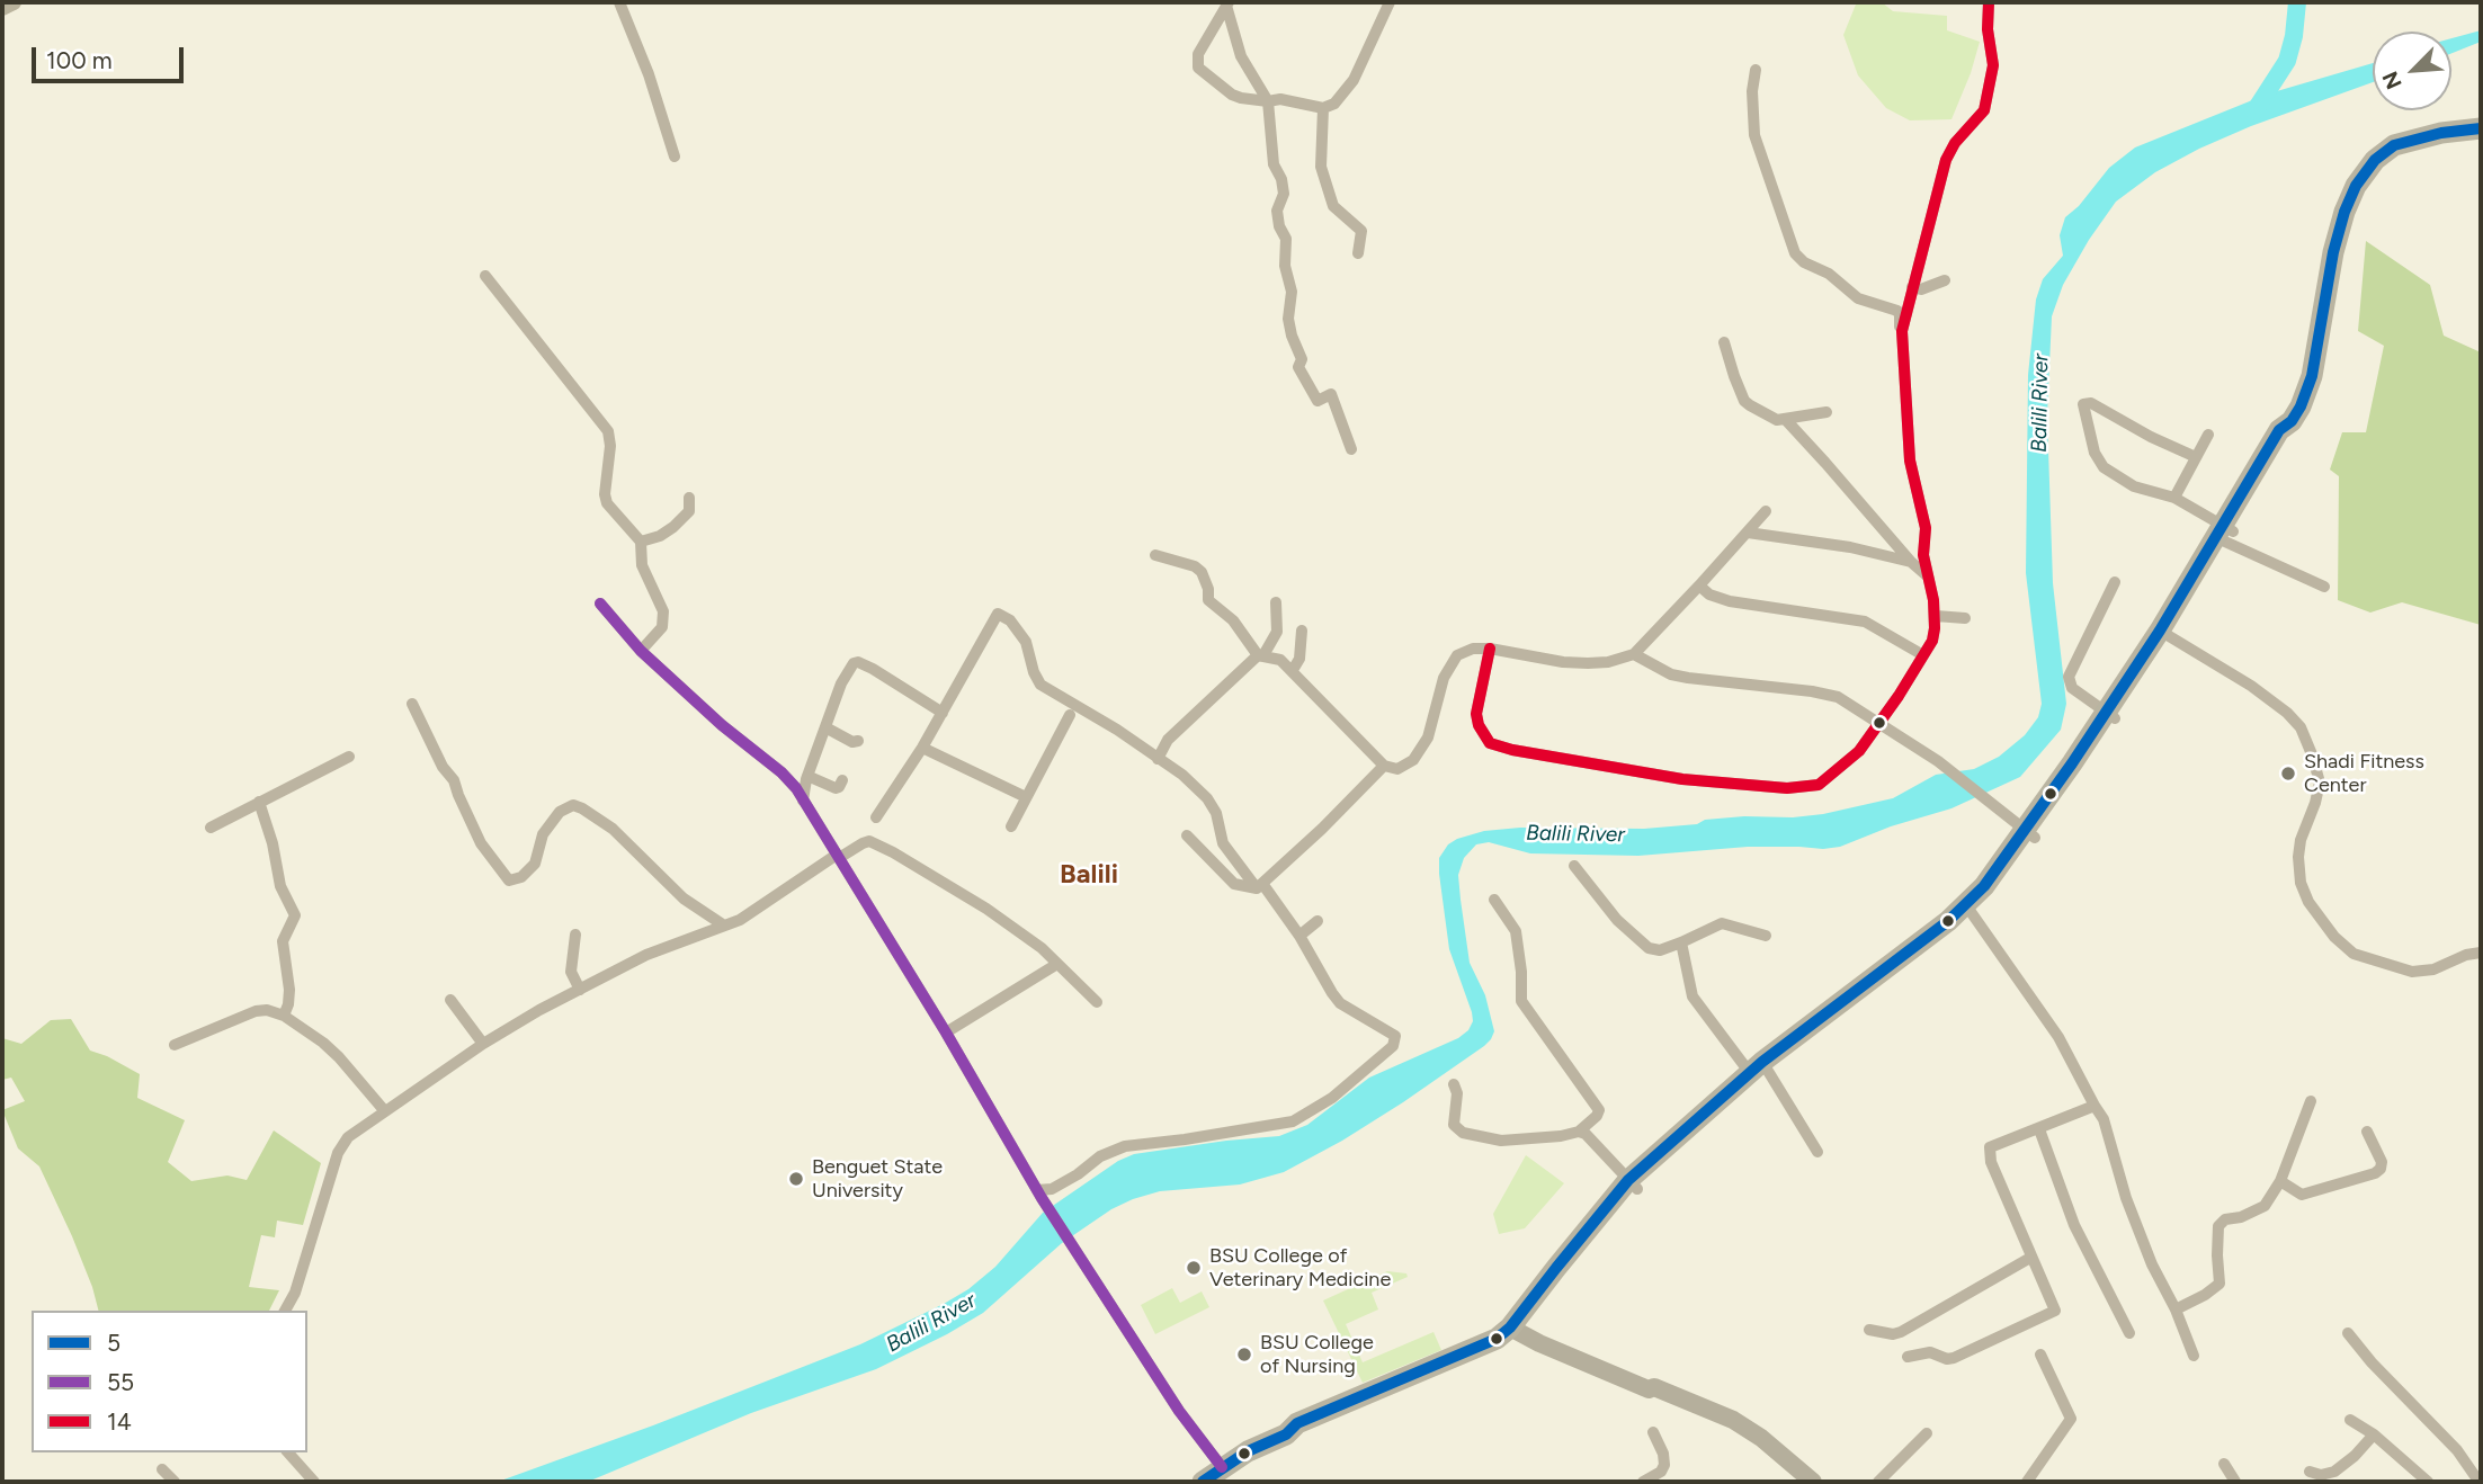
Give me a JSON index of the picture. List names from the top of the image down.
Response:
{
  "districts": ["Balili"],
  "water": ["Balili River"],
  "places": [
    "Shadi Fitness Center",
    "Benguet State University",
    "BSU College of Veterinary Medicine",
    "BSU College of Nursing"
  ],
  "lines": ["transit line 14", "transit line 5", "transit line 55"],
  "legend": ["5", "55", "14"],
  "scale_bar": "100 m",
  "north": "bottom left"
}
